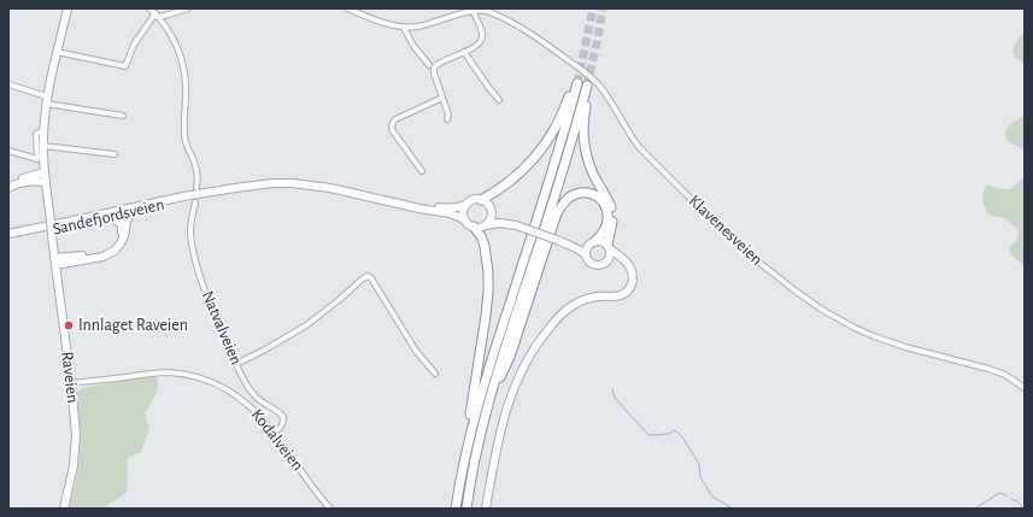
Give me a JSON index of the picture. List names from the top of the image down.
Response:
{
  "streets": {
    "main road": ["Sandefjordsveien", "Raveien"],
    "street": ["Klavenesveien", "Natvalveien", "Kodalveien"]
  },
  "crossings": [
    ["Natvalveien", "Kodalveien"],
    ["Raveien", "Kodalveien"]
  ],
  "places": ["Innlaget Raveien"]
}
